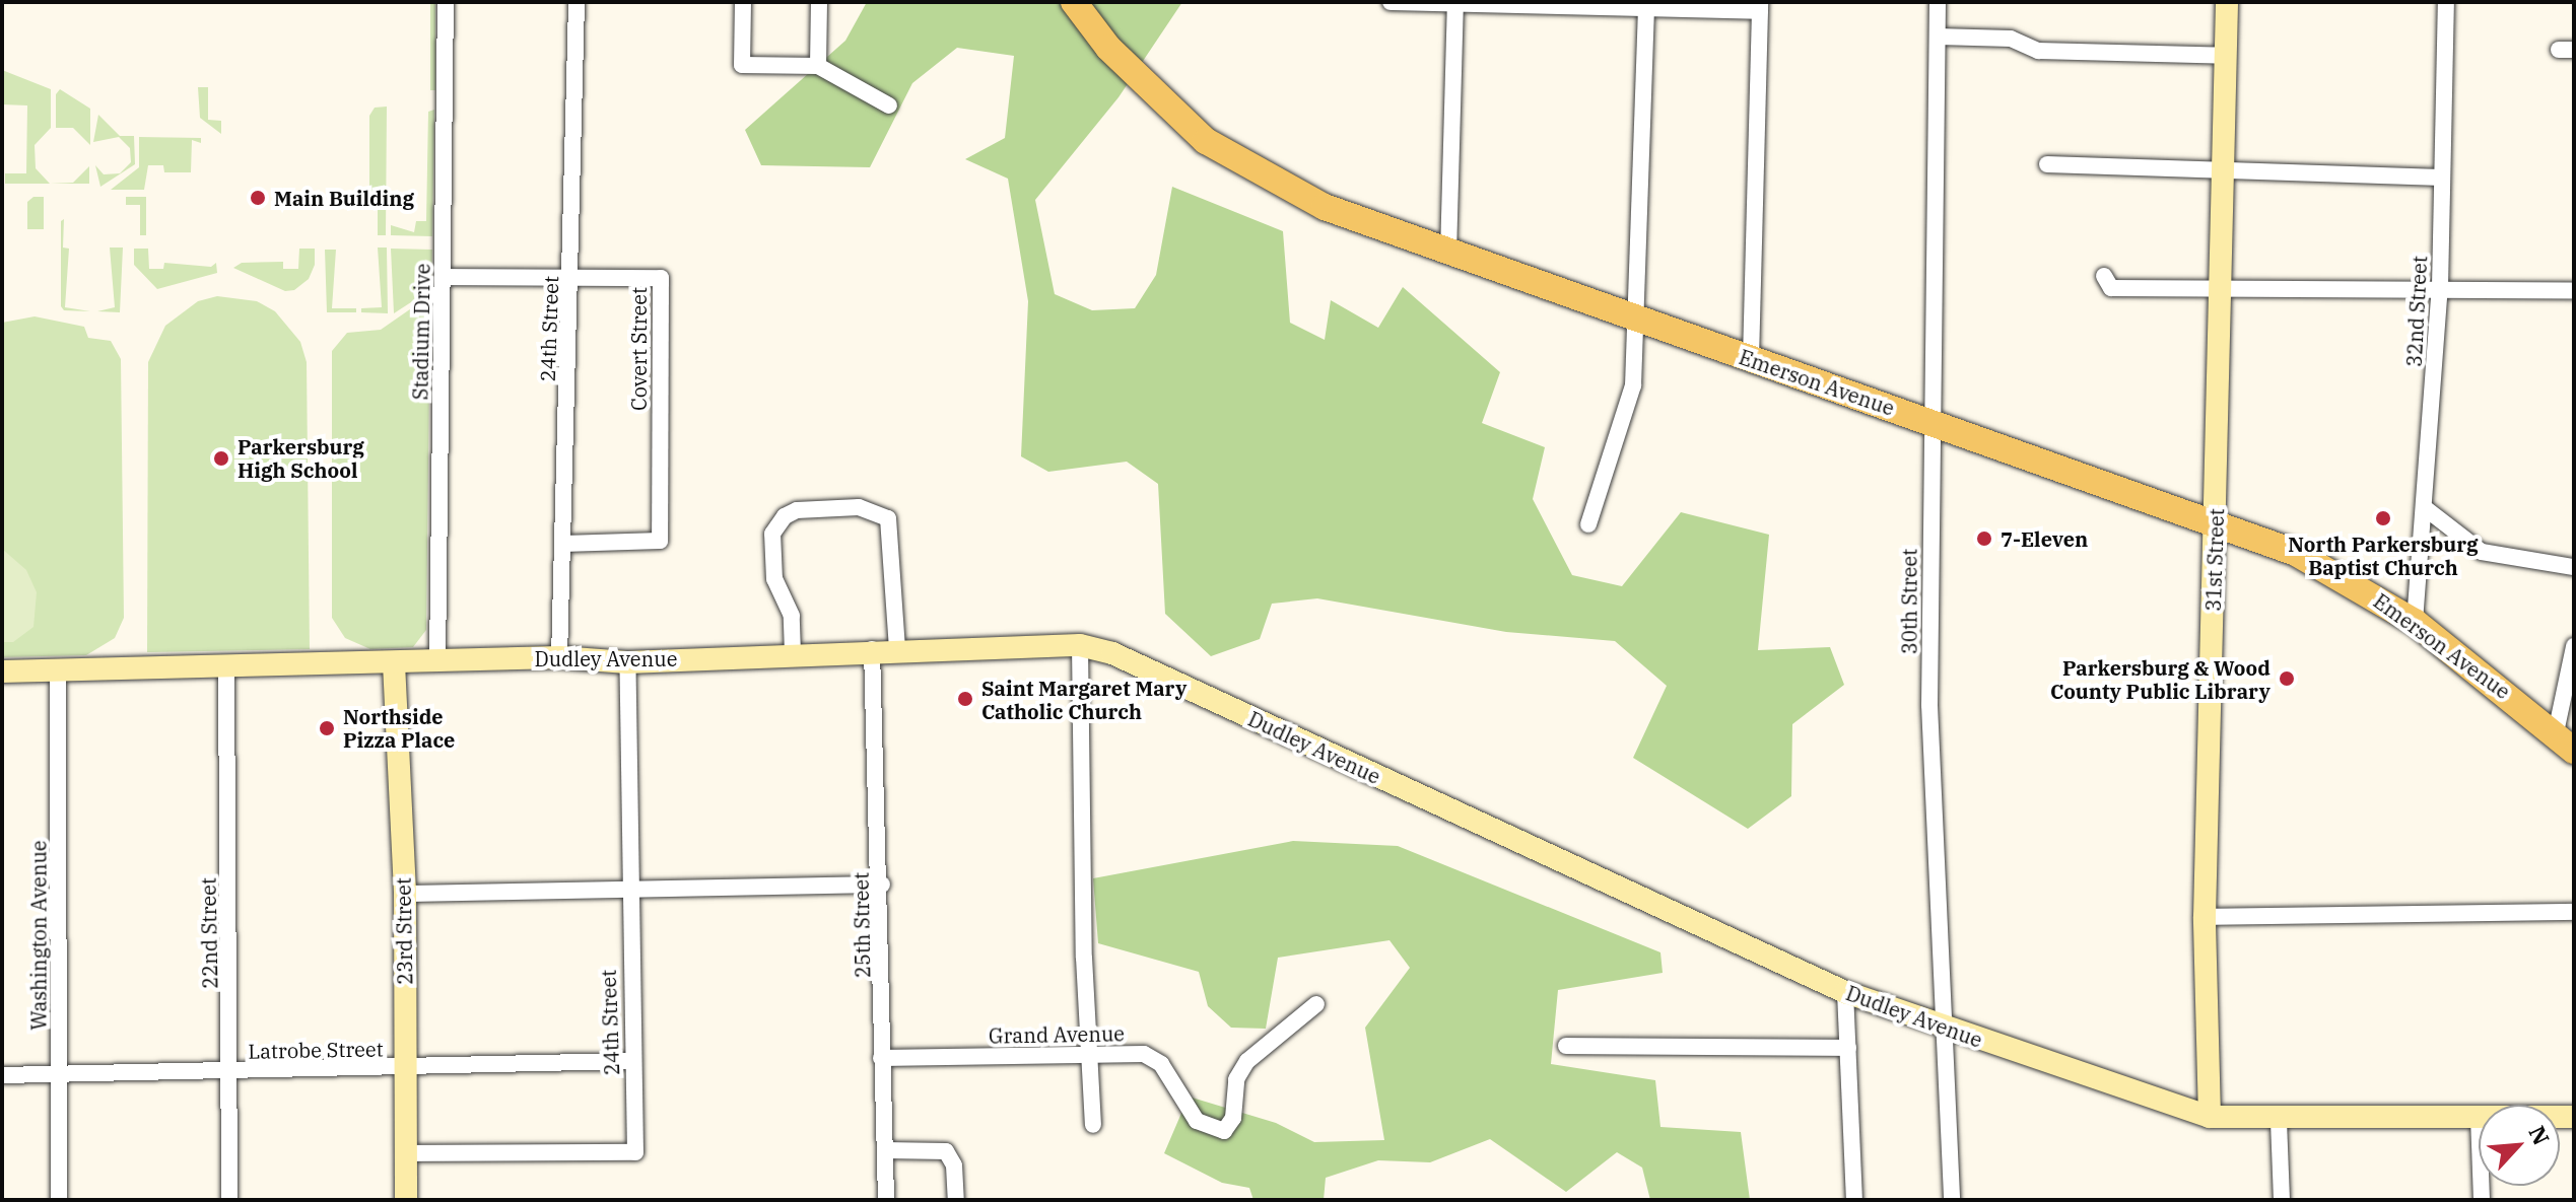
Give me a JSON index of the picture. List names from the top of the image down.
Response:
{
  "streets": {
    "main road": ["Emerson Avenue"],
    "street": [
      "32nd Street",
      "24th Street",
      "Stadium Drive",
      "Covert Street",
      "31st Street",
      "30th Street",
      "Dudley Avenue",
      "25th Street",
      "23rd Street",
      "22nd Street",
      "Washington Avenue",
      "Grand Avenue",
      "Latrobe Street"
    ]
  },
  "crossings": [
    ["32nd Street", "Emerson Avenue"],
    ["24th Street", "Covert Street"],
    ["24th Street", "Dudley Avenue"],
    ["24th Street", "23rd Street"],
    ["24th Street", "Latrobe Street"],
    ["Stadium Drive", "Covert Street"],
    ["Stadium Drive", "Dudley Avenue"],
    ["Emerson Avenue", "31st Street"],
    ["Emerson Avenue", "30th Street"],
    ["31st Street", "Dudley Avenue"],
    ["30th Street", "Dudley Avenue"],
    ["Dudley Avenue", "25th Street"],
    ["Dudley Avenue", "23rd Street"],
    ["Dudley Avenue", "22nd Street"],
    ["Dudley Avenue", "Washington Avenue"],
    ["25th Street", "Grand Avenue"],
    ["23rd Street", "Latrobe Street"],
    ["22nd Street", "Latrobe Street"],
    ["Washington Avenue", "Latrobe Street"]
  ],
  "places": [
    "Main Building",
    "Parkersburg High School",
    "North Parkersburg Baptist Church",
    "7-Eleven",
    "Parkersburg & Wood County Public Library",
    "Saint Margaret Mary Catholic Church",
    "Northside Pizza Place"
  ],
  "north": "top right"
}
